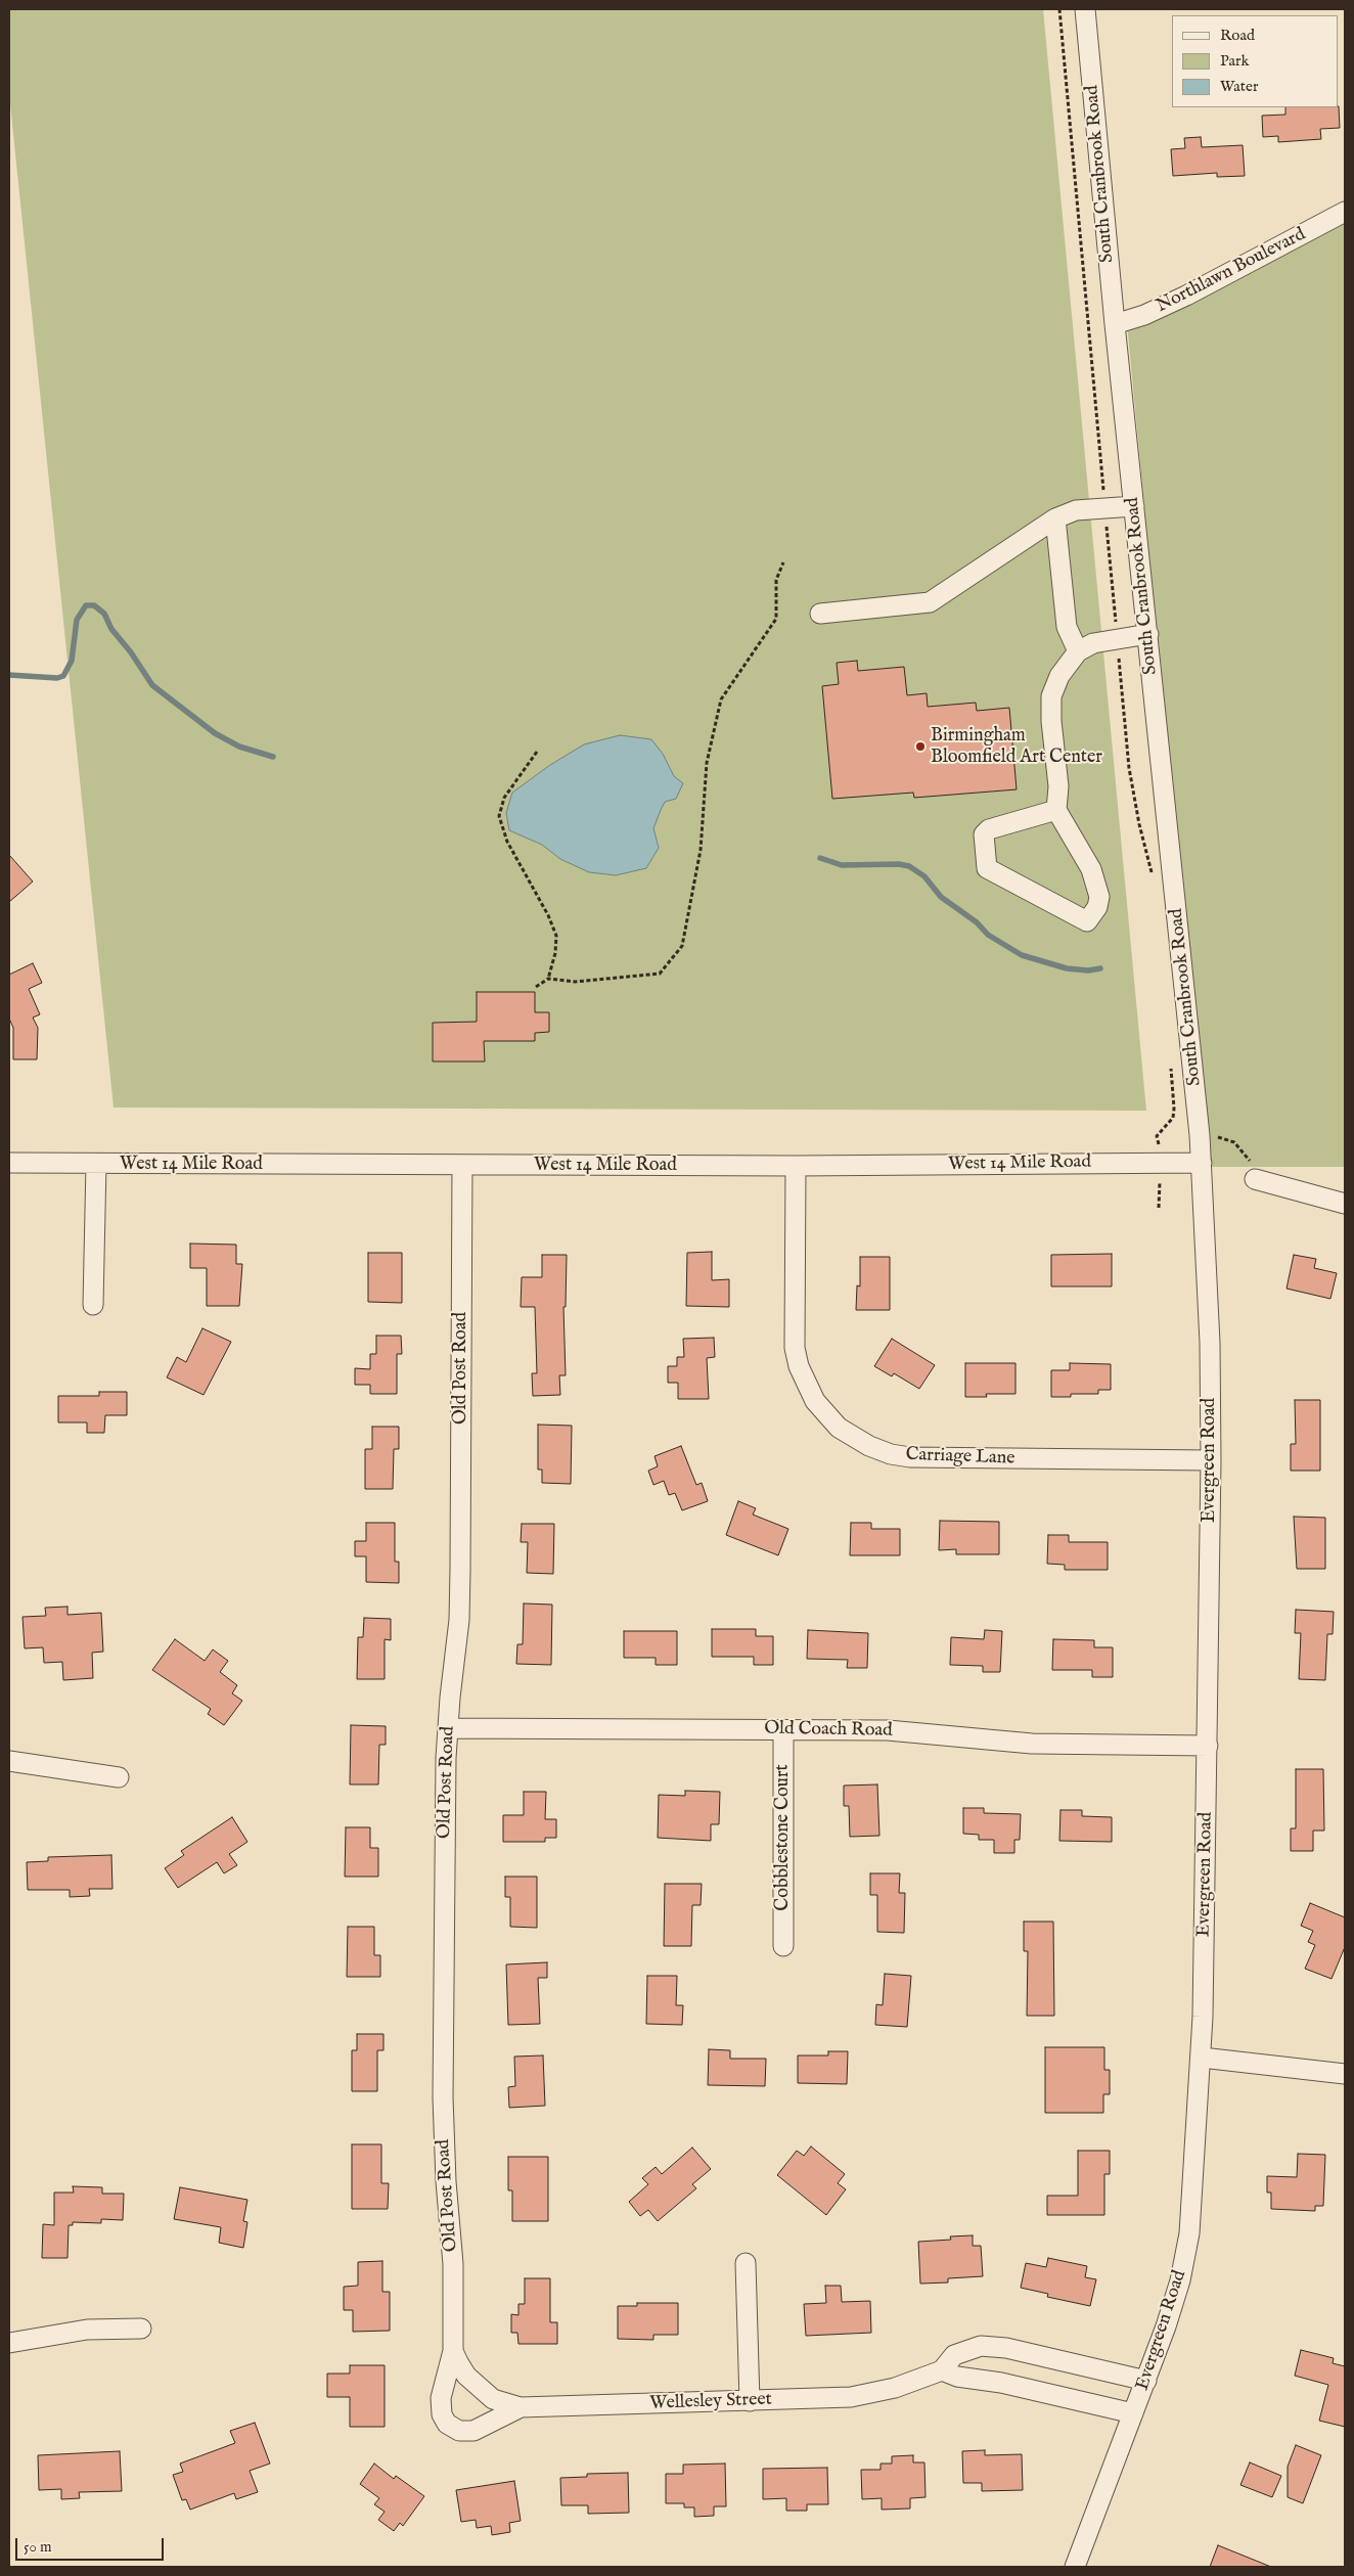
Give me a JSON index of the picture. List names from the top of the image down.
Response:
{
  "streets": {
    "street": [
      "South Cranbrook Road",
      "Northlawn Boulevard",
      "West 14 Mile Road",
      "Old Post Road",
      "Carriage Lane",
      "Evergreen Road",
      "Old Coach Road",
      "Cobblestone Court",
      "Wellesley Street"
    ]
  },
  "crossings": [
    ["South Cranbrook Road", "Northlawn Boulevard"],
    ["South Cranbrook Road", "West 14 Mile Road"],
    ["South Cranbrook Road", "Evergreen Road"],
    ["West 14 Mile Road", "Old Post Road"],
    ["West 14 Mile Road", "Carriage Lane"],
    ["West 14 Mile Road", "Evergreen Road"],
    ["Old Post Road", "Old Coach Road"],
    ["Old Post Road", "Wellesley Street"],
    ["Carriage Lane", "Evergreen Road"],
    ["Evergreen Road", "Old Coach Road"],
    ["Evergreen Road", "Wellesley Street"],
    ["Old Coach Road", "Cobblestone Court"]
  ],
  "places": ["Birmingham Bloomfield Art Center"],
  "legend": ["Road", "Park", "Water"],
  "scale_bar": "50 m"
}
